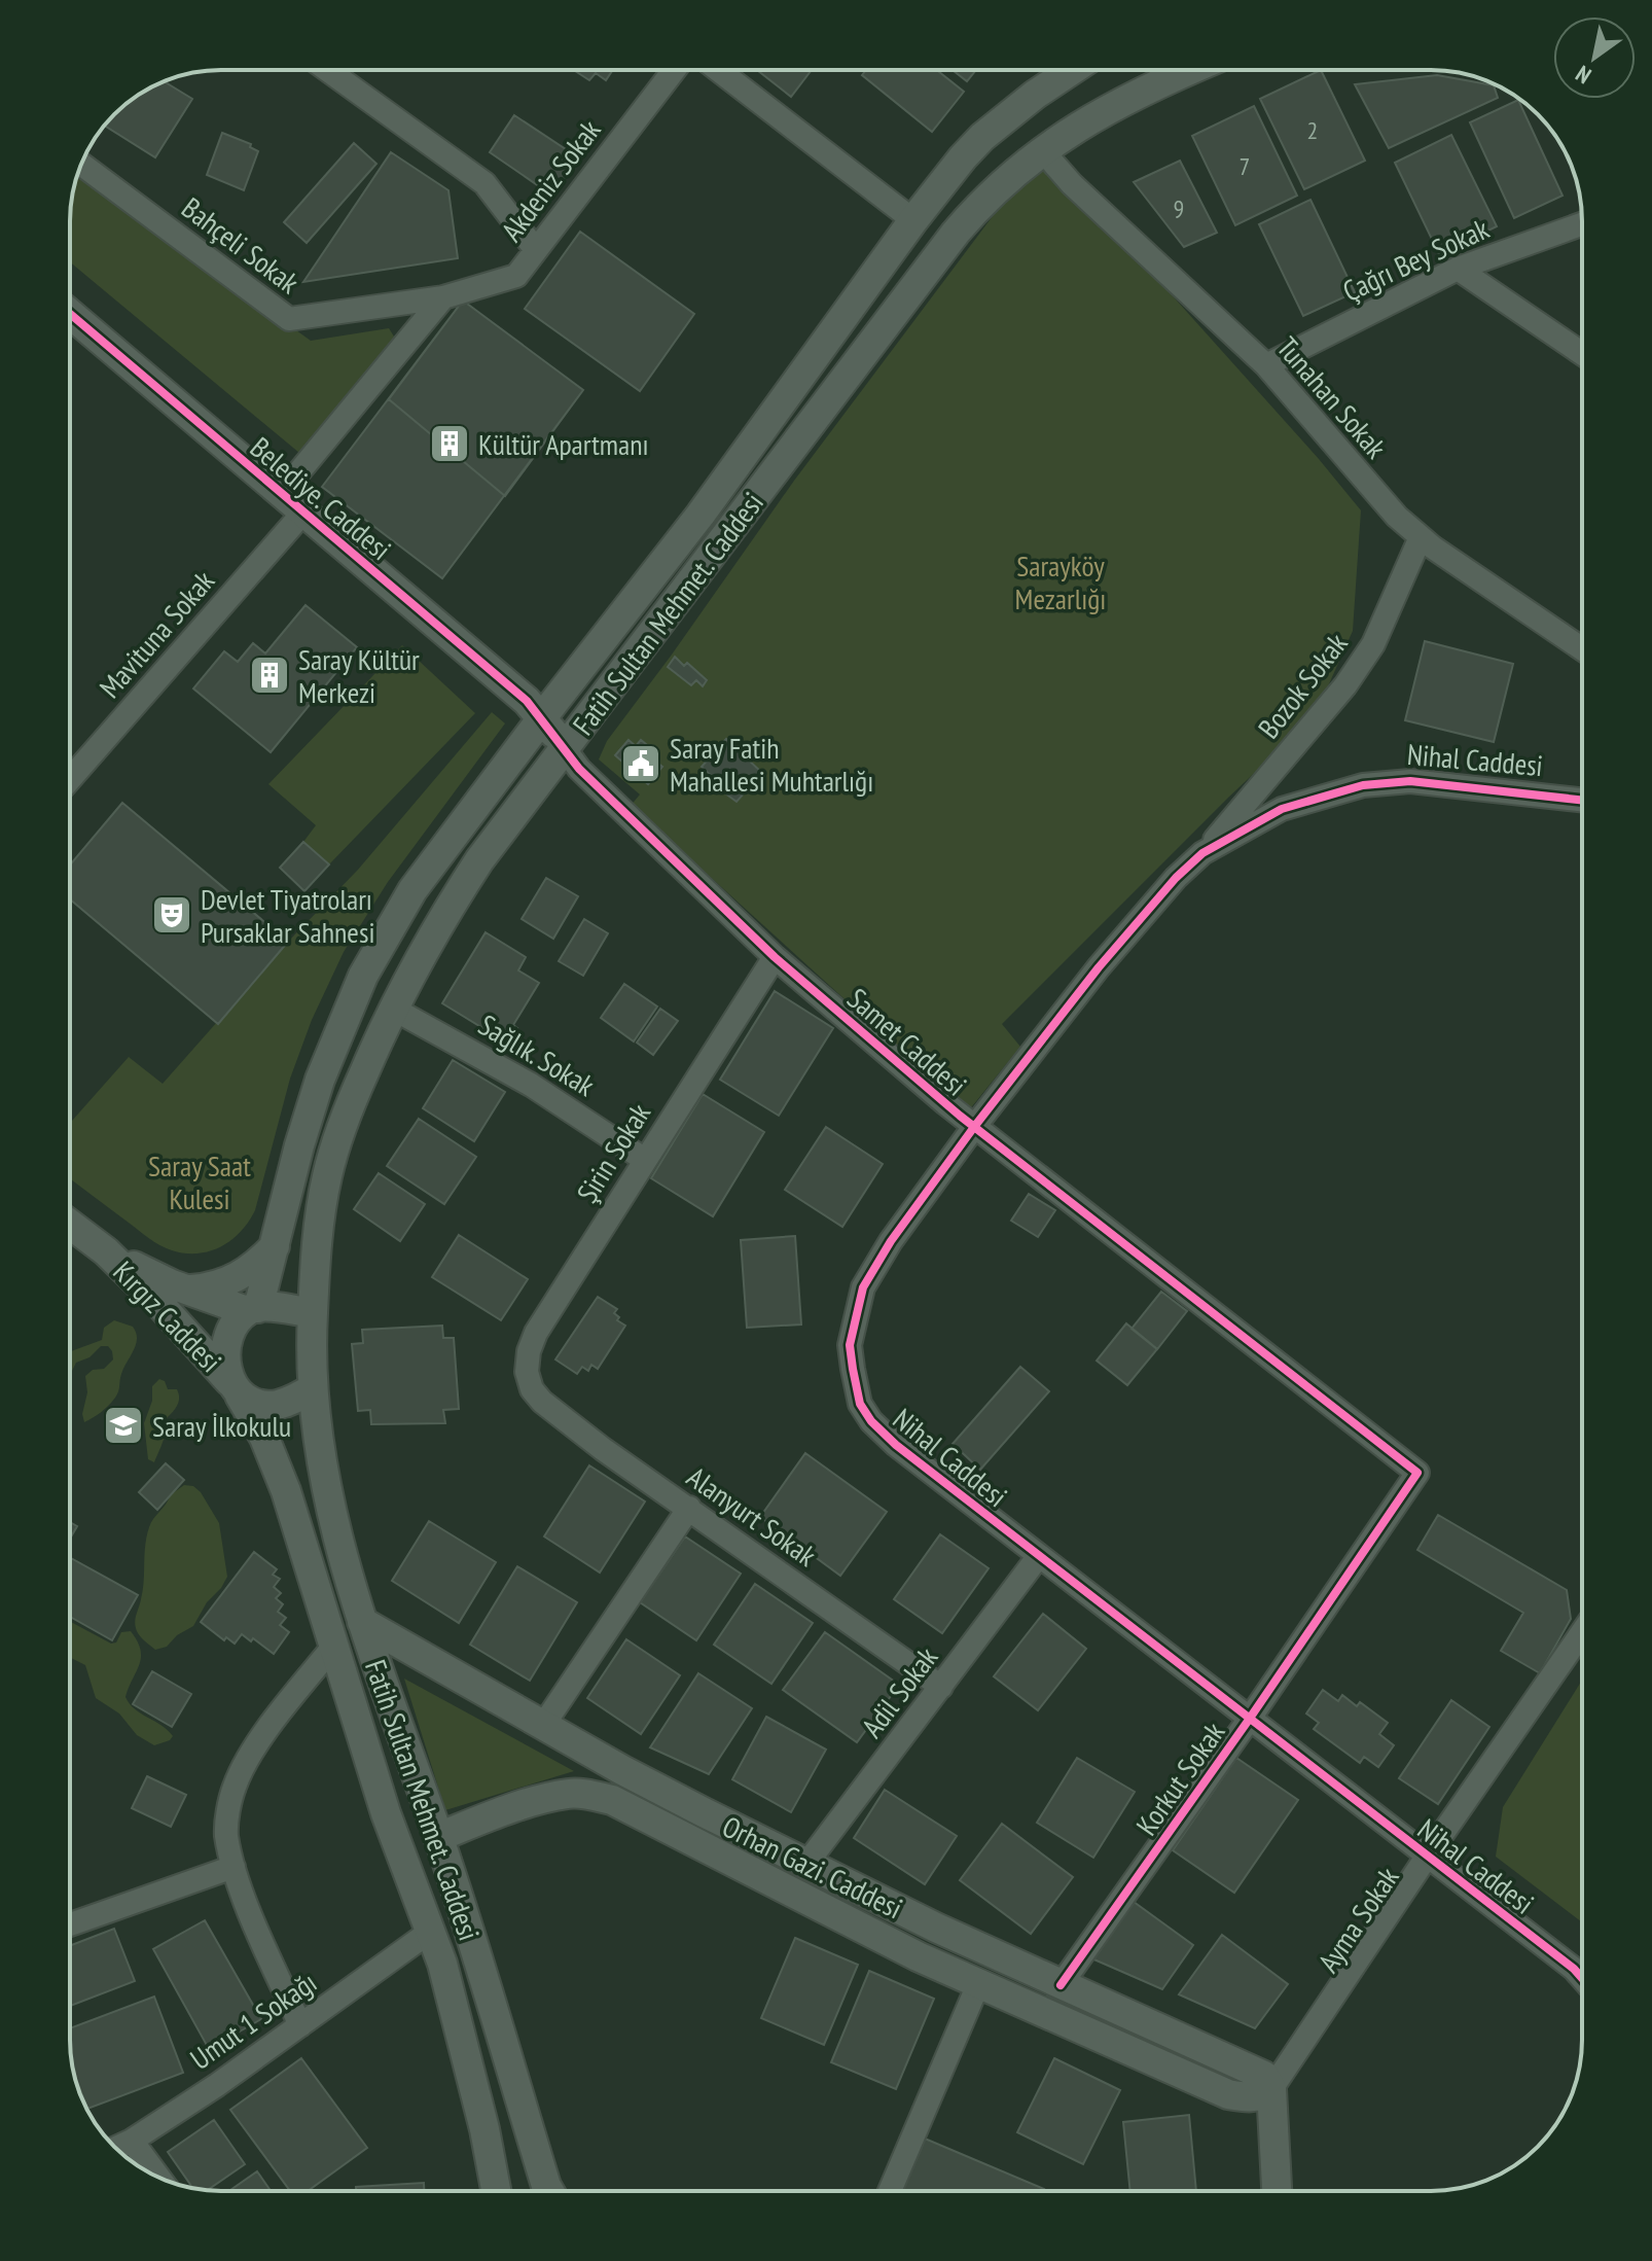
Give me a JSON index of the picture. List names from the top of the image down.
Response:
{
  "streets": {
    "street": [
      "Akdeniz Sokak",
      "Bahçeli Sokak",
      "Çağrı Bey Sokak",
      "Tunahan Sokak",
      "Belediye. Caddesi",
      "Fatih Sultan Mehmet. Caddesi",
      "Mavituna Sokak",
      "Bozok Sokak",
      "Nihal Caddesi",
      "Samet Caddesi",
      "Sağlık. Sokak",
      "Şirin Sokak",
      "Kırgız Caddesi",
      "Alanyurt Sokak",
      "Adil Sokak",
      "Korkut Sokak",
      "Orhan Gazi. Caddesi",
      "Ayma Sokak",
      "Umut 1 Sokağı"
    ]
  },
  "crossings": [
    ["Akdeniz Sokak", "Bahçeli Sokak"],
    ["Çağrı Bey Sokak", "Tunahan Sokak"],
    ["Tunahan Sokak", "Fatih Sultan Mehmet. Caddesi"],
    ["Tunahan Sokak", "Bozok Sokak"],
    ["Belediye. Caddesi", "Fatih Sultan Mehmet. Caddesi"],
    ["Belediye. Caddesi", "Mavituna Sokak"],
    ["Belediye. Caddesi", "Samet Caddesi"],
    ["Fatih Sultan Mehmet. Caddesi", "Samet Caddesi"],
    ["Fatih Sultan Mehmet. Caddesi", "Sağlık. Sokak"],
    ["Fatih Sultan Mehmet. Caddesi", "Kırgız Caddesi"],
    ["Fatih Sultan Mehmet. Caddesi", "Orhan Gazi. Caddesi"],
    ["Fatih Sultan Mehmet. Caddesi", "Umut 1 Sokağı"],
    ["Bozok Sokak", "Nihal Caddesi"],
    ["Nihal Caddesi", "Samet Caddesi"],
    ["Nihal Caddesi", "Adil Sokak"],
    ["Nihal Caddesi", "Korkut Sokak"],
    ["Nihal Caddesi", "Ayma Sokak"],
    ["Samet Caddesi", "Şirin Sokak"],
    ["Samet Caddesi", "Korkut Sokak"],
    ["Sağlık. Sokak", "Şirin Sokak"],
    ["Şirin Sokak", "Alanyurt Sokak"],
    ["Alanyurt Sokak", "Adil Sokak"],
    ["Adil Sokak", "Orhan Gazi. Caddesi"],
    ["Korkut Sokak", "Orhan Gazi. Caddesi"],
    ["Orhan Gazi. Caddesi", "Ayma Sokak"]
  ],
  "parks": ["Sarayköy Mezarlığı", "Saray Saat Kulesi"],
  "places": {
    "building": ["Kültür Apartmanı", "Saray Kültür Merkezi"],
    "public building": ["Saray Fatih Mahallesi Muhtarlığı"],
    "theatre": ["Devlet Tiyatroları Pursaklar Sahnesi"],
    "school or university": ["Saray İlkokulu"]
  },
  "house_numbers": ["2", "7", "9"],
  "north": "bottom left"
}
